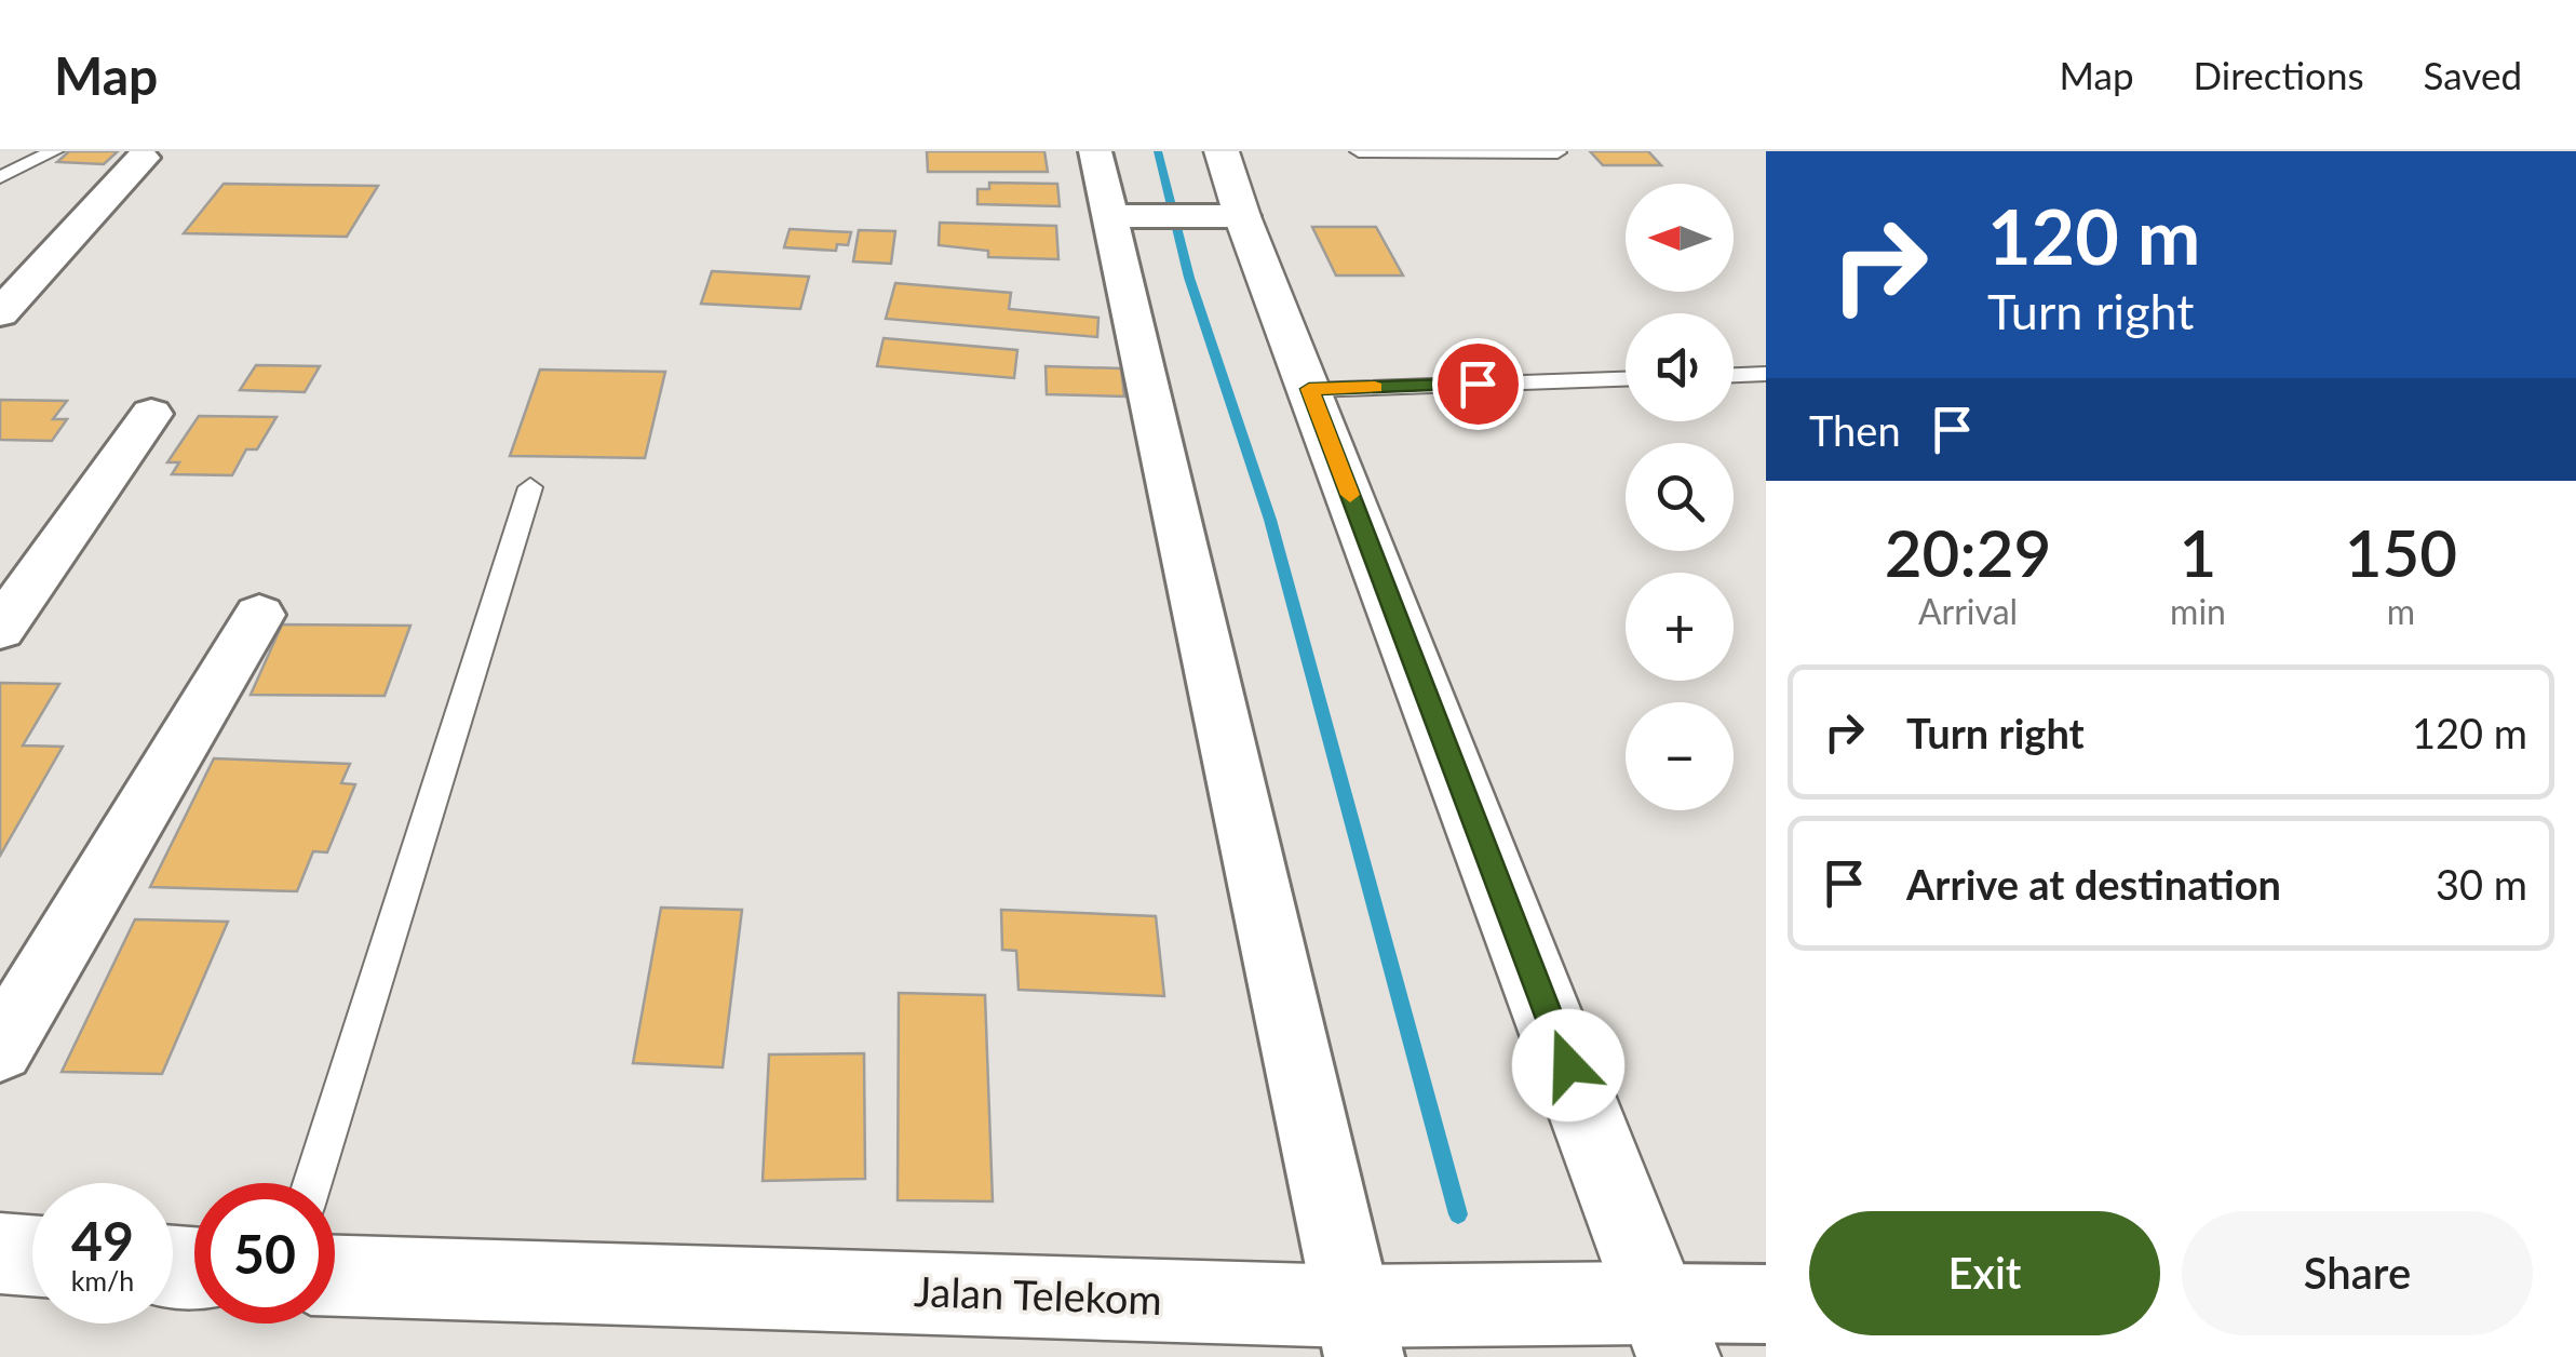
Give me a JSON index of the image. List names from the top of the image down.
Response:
{
  "streets": {
    "main road": ["Jalan Telekom"]
  },
  "north": "left",
  "page": {
    "header": "Map",
    "nav": ["Map", "Directions", "Saved"],
    "turn": ["120 m", "Turn right"],
    "map_buttons": ["+", "−"],
    "then": "Then",
    "eta": [
      "20:29",
      "Arrival",
      "1",
      "min",
      "150",
      "m"
    ],
    "list": [
      {
        "name": "Turn right",
        "value": "120 m"
      },
      {
        "name": "Arrive at destination",
        "value": "30 m"
      }
    ],
    "speed": "49 km/h",
    "limit": "50",
    "buttons": ["Exit", "Share"]
  }
}
